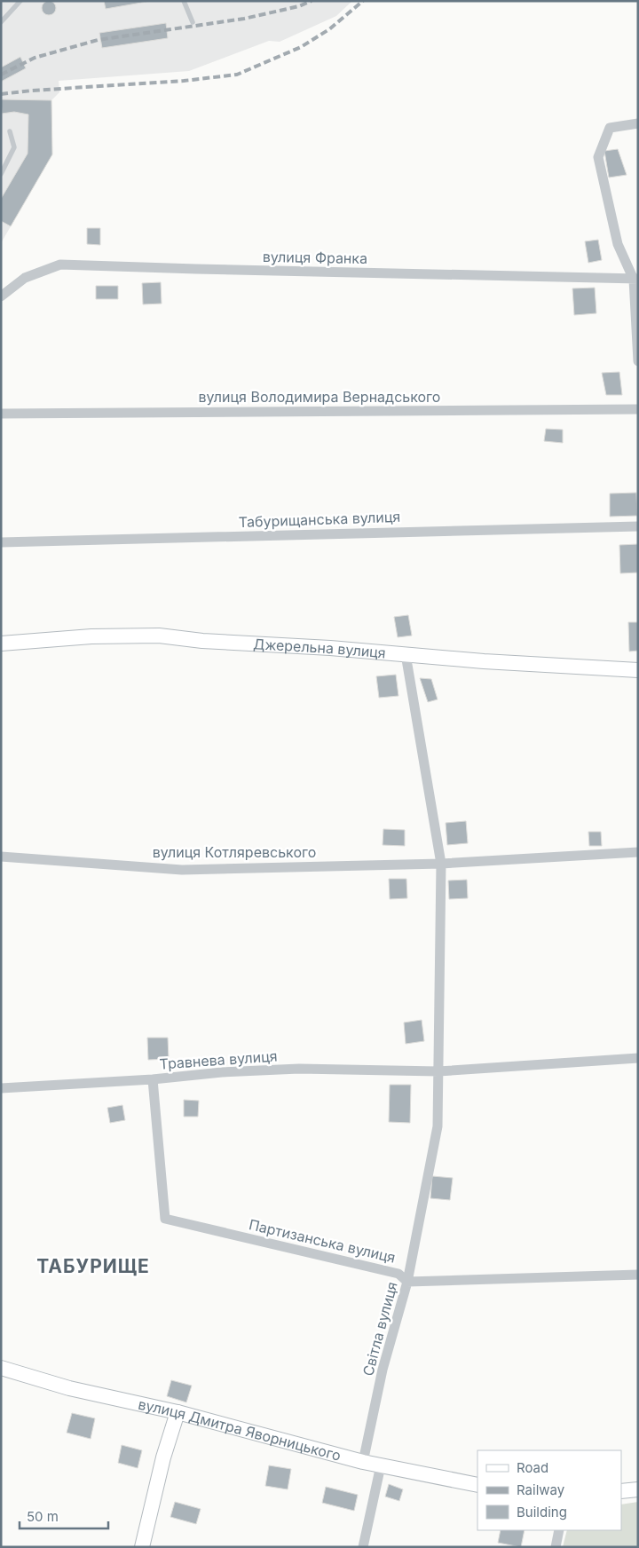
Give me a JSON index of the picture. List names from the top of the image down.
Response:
{
  "streets": {
    "main road": ["Джерельна вулиця", "вулиця Дмитра Яворницького"],
    "street": [
      "вулиця Франка",
      "вулиця Володимира Вернадського",
      "Табурищанська вулиця",
      "вулиця Котляревського",
      "Травнева вулиця",
      "Партизанська вулиця",
      "Світла вулиця"
    ]
  },
  "crossings": [
    ["Травнева вулиця", "Партизанська вулиця"],
    ["Травнева вулиця", "Світла вулиця"],
    ["Партизанська вулиця", "Світла вулиця"],
    ["Світла вулиця", "вулиця Дмитра Яворницького"]
  ],
  "districts": ["ТАБУРИЩЕ"],
  "legend": ["Road", "Railway", "Building"],
  "scale_bar": "50 m"
}
